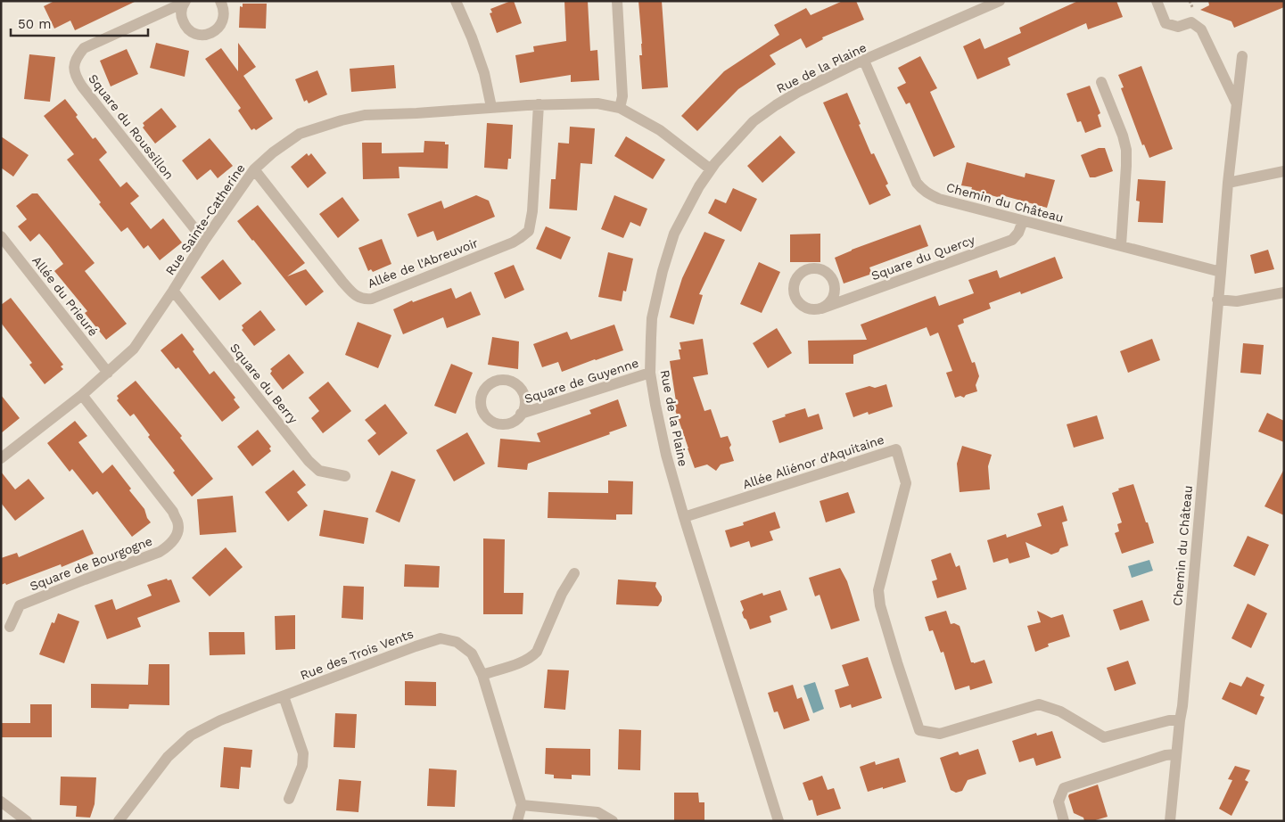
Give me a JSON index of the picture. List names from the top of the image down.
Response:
{
  "streets": {
    "street": [
      "Rue de la Plaine",
      "Square du Roussillon",
      "Chemin du Château",
      "Rue Sainte-Catherine",
      "Square du Quercy",
      "Allée de l'Abreuvoir",
      "Allée du Prieuré",
      "Square de Guyenne",
      "Square du Berry",
      "Allée Aliénor d'Aquitaine",
      "Square de Bourgogne",
      "Rue des Trois Vents"
    ]
  },
  "crossings": [
    ["Rue de la Plaine", "Chemin du Château"],
    ["Rue de la Plaine", "Rue Sainte-Catherine"],
    ["Rue de la Plaine", "Square de Guyenne"],
    ["Rue de la Plaine", "Allée Aliénor d'Aquitaine"],
    ["Square du Roussillon", "Rue Sainte-Catherine"],
    ["Chemin du Château", "Square du Quercy"],
    ["Chemin du Château", "Allée Aliénor d'Aquitaine"],
    ["Rue Sainte-Catherine", "Allée de l'Abreuvoir"],
    ["Rue Sainte-Catherine", "Allée du Prieuré"],
    ["Rue Sainte-Catherine", "Square du Berry"],
    ["Rue Sainte-Catherine", "Square de Bourgogne"]
  ],
  "scale_bar": "50 m"
}
